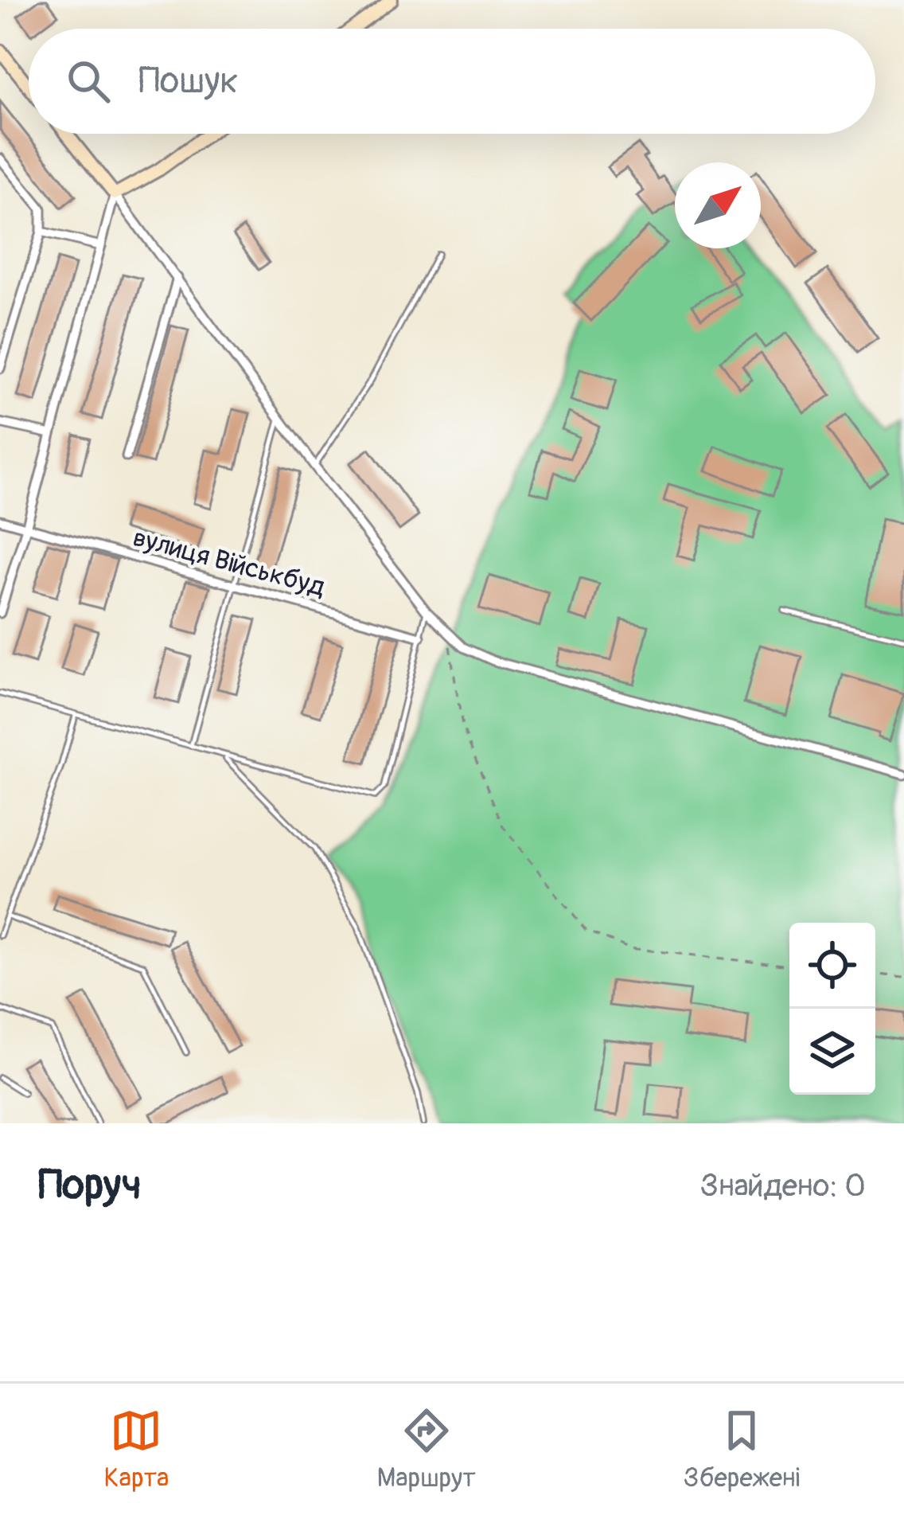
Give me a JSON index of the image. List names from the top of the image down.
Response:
{
  "streets": {
    "street": ["вулиця Військбуд"]
  },
  "north": "top right",
  "page": {
    "search": "Пошук",
    "heading": ["Поруч", "Знайдено: 0"],
    "nav": ["Карта", "Маршрут", "Збережені"]
  }
}
